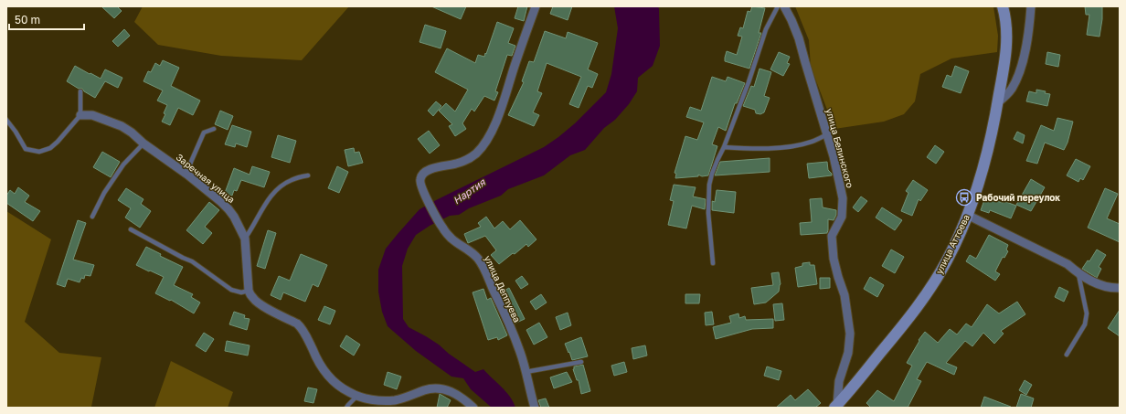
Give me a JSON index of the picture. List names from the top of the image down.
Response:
{
  "streets": {
    "street": [
      "улица Белинского",
      "Заречная улица",
      "улица Аттоева",
      "улица Деппуева"
    ]
  },
  "crossings": [
    ["улица Белинского", "улица Аттоева"]
  ],
  "water": ["Нартия"],
  "places": {
    "bus stop": ["Рабочий переулок"]
  },
  "scale_bar": "50 m"
}
